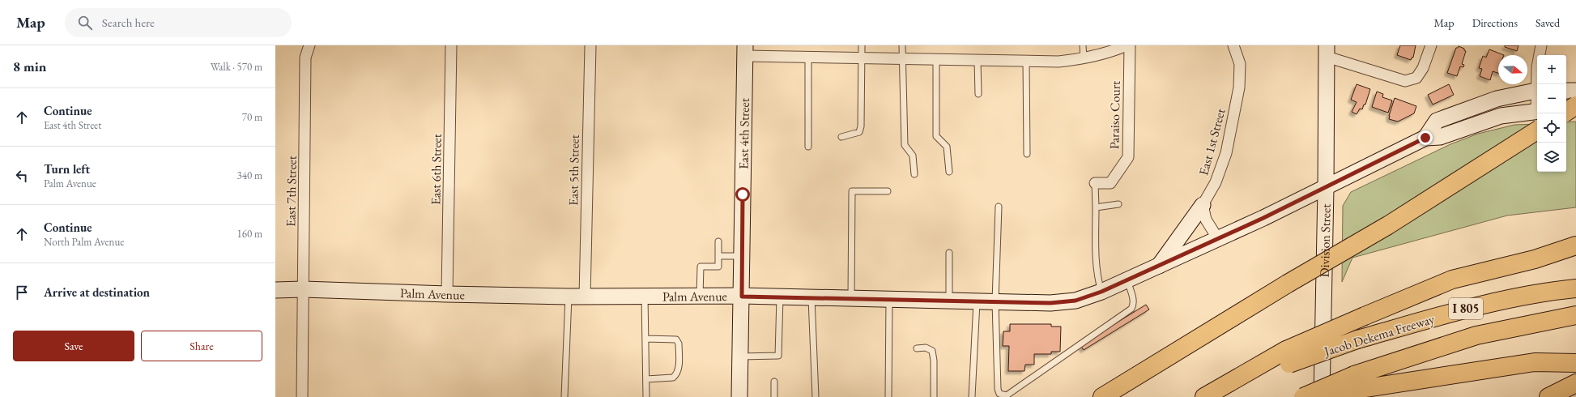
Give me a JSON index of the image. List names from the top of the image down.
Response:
{
  "streets": {
    "highway": ["I 805", "Jacob Dekema Freeway"],
    "street": [
      "Paraiso Court",
      "East 4th Street",
      "East 1st Street",
      "East 6th Street",
      "East 5th Street",
      "East 7th Street",
      "Division Street",
      "Palm Avenue"
    ]
  },
  "crossings": [
    ["East 4th Street", "Palm Avenue"],
    ["East 6th Street", "Palm Avenue"],
    ["East 5th Street", "Palm Avenue"],
    ["East 7th Street", "Palm Avenue"],
    ["Division Street", "Palm Avenue"]
  ],
  "north": "right",
  "page": {
    "header": "Map",
    "search": "Search here",
    "nav": ["Map", "Directions", "Saved"],
    "heading": ["8 min", "Walk · 570 m"],
    "map_buttons": ["+", "−"],
    "list": [
      ["Continue", "East 4th Street", "70 m"],
      ["Turn left", "Palm Avenue", "340 m"],
      ["Continue", "North Palm Avenue", "160 m"],
      "Arrive at destination"
    ],
    "buttons": ["Save", "Share"]
  }
}
